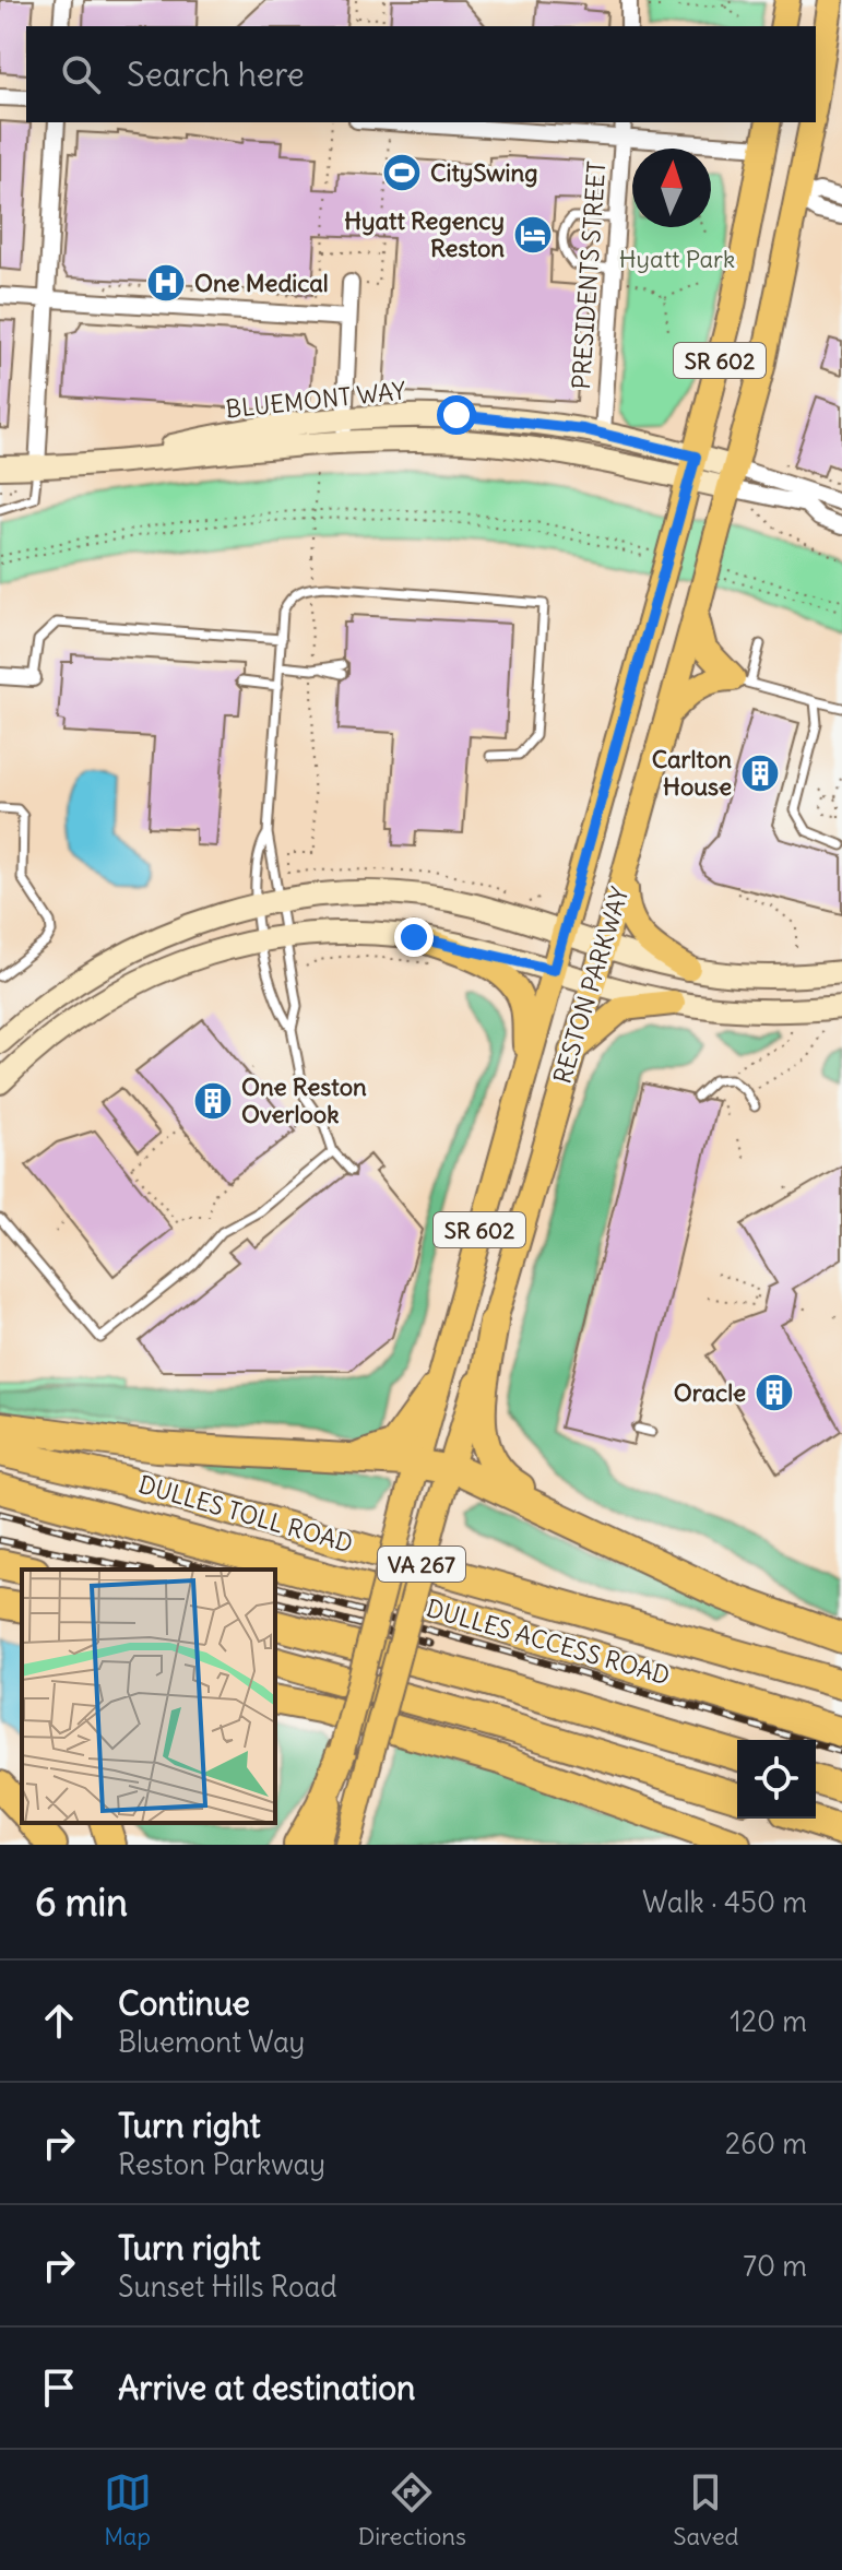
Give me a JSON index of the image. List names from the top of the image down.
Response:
{
  "streets": {
    "highway": ["DULLES TOLL ROAD", "VA 267", "DULLES ACCESS ROAD"],
    "main road": ["SR 602", "BLUEMONT WAY", "RESTON PARKWAY"],
    "street": ["PRESIDENTS STREET"]
  },
  "crossings": [
    ["PRESIDENTS STREET", "BLUEMONT WAY"],
    ["BLUEMONT WAY", "RESTON PARKWAY"]
  ],
  "parks": ["Hyatt Park"],
  "places": {
    "sports": ["CitySwing"],
    "hotel": ["Hyatt Regency Reston"],
    "hospital": ["One Medical"],
    "building": ["Carlton House", "One Reston Overlook", "Oracle"]
  },
  "north": "top",
  "page": {
    "search": "Search here",
    "heading": ["6 min", "Walk · 450 m"],
    "list": [
      ["Continue", "Bluemont Way", "120 m"],
      ["Turn right", "Reston Parkway", "260 m"],
      ["Turn right", "Sunset Hills Road", "70 m"],
      "Arrive at destination"
    ],
    "nav": ["Map", "Directions", "Saved"]
  }
}
